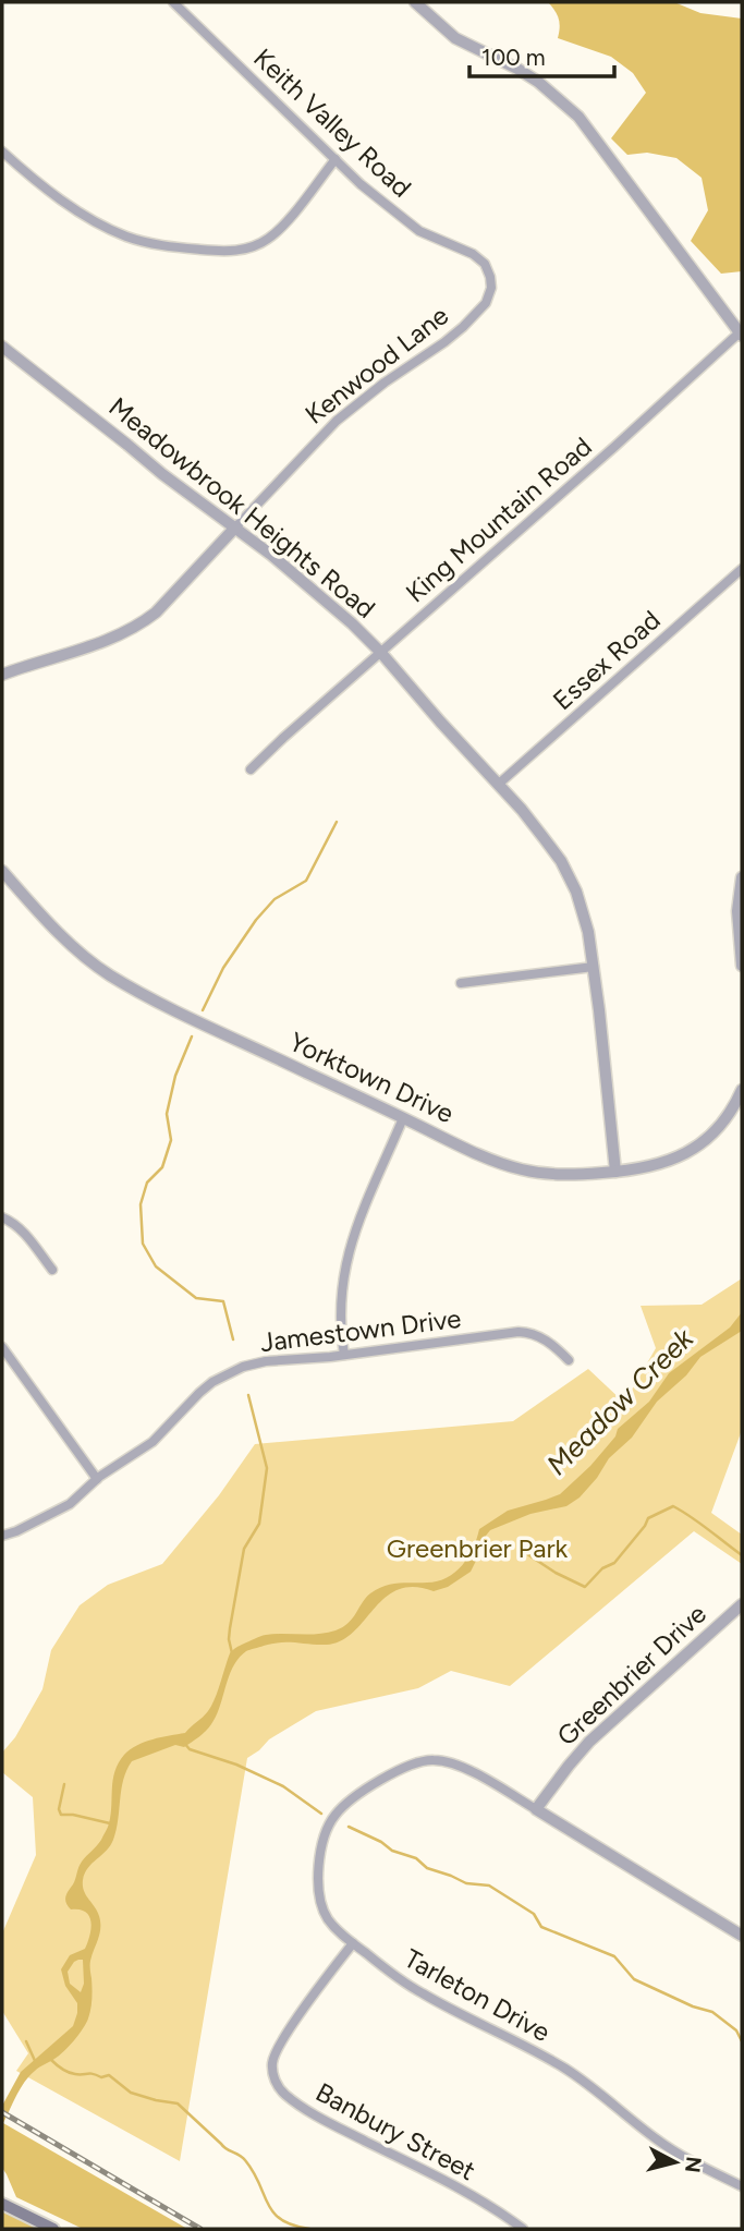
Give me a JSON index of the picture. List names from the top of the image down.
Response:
{
  "streets": {
    "street": [
      "Keith Valley Road",
      "Kenwood Lane",
      "Meadowbrook Heights Road",
      "King Mountain Road",
      "Essex Road",
      "Yorktown Drive",
      "Jamestown Drive",
      "Greenbrier Drive",
      "Tarleton Drive",
      "Banbury Street"
    ]
  },
  "crossings": [
    ["Keith Valley Road", "Kenwood Lane"],
    ["Kenwood Lane", "Meadowbrook Heights Road"],
    ["Meadowbrook Heights Road", "King Mountain Road"],
    ["Meadowbrook Heights Road", "Essex Road"],
    ["Meadowbrook Heights Road", "Yorktown Drive"],
    ["Greenbrier Drive", "Tarleton Drive"],
    ["Tarleton Drive", "Banbury Street"]
  ],
  "water": ["Meadow Creek"],
  "parks": ["Greenbrier Park"],
  "scale_bar": "100 m",
  "north": "right"
}
